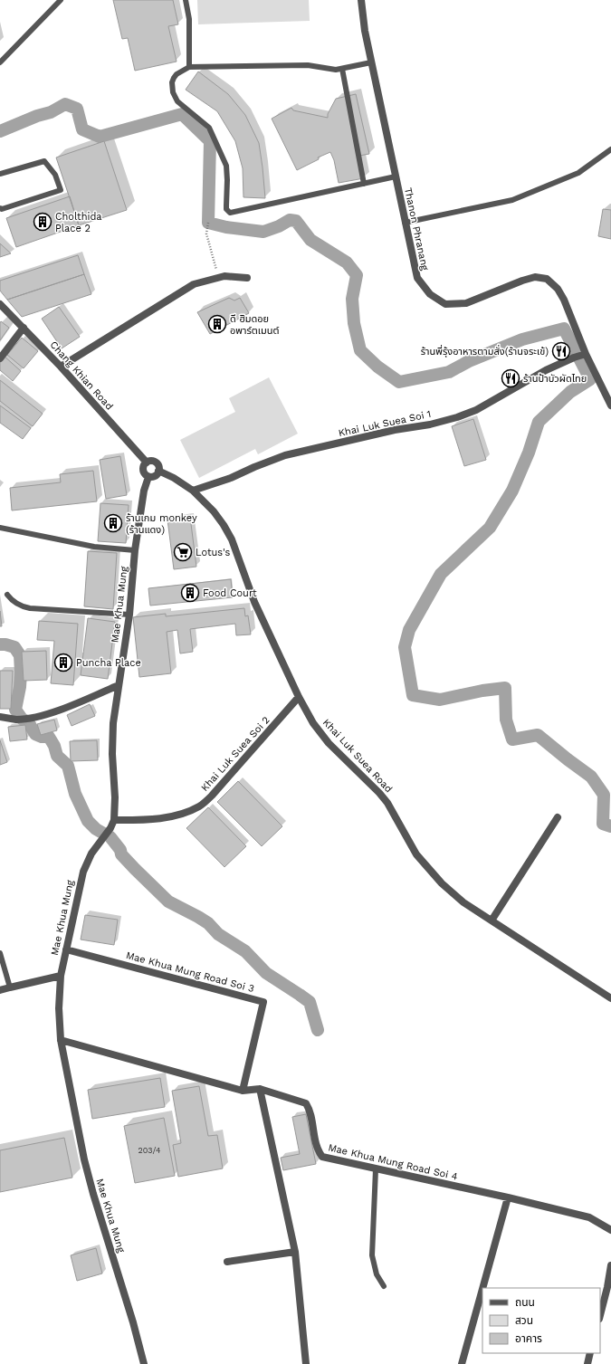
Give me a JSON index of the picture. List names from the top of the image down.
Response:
{
  "streets": {
    "street": [
      "Thanon Phranang",
      "Chang Khian Road",
      "Khai Luk Suea Soi 1",
      "Mae Khua Mung",
      "Khai Luk Suea Soi 2",
      "Khai Luk Suea Road",
      "Mae Khua Mung Road Soi 3",
      "Mae Khua Mung Road Soi 4"
    ]
  },
  "crossings": [
    ["Thanon Phranang", "Khai Luk Suea Soi 1"],
    ["Chang Khian Road", "Mae Khua Mung"],
    ["Chang Khian Road", "Khai Luk Suea Road"],
    ["Khai Luk Suea Soi 1", "Khai Luk Suea Road"],
    ["Mae Khua Mung", "Khai Luk Suea Soi 2"],
    ["Mae Khua Mung", "Khai Luk Suea Road"],
    ["Mae Khua Mung", "Mae Khua Mung Road Soi 3"],
    ["Mae Khua Mung", "Mae Khua Mung Road Soi 4"],
    ["Khai Luk Suea Soi 2", "Khai Luk Suea Road"],
    ["Mae Khua Mung Road Soi 3", "Mae Khua Mung Road Soi 4"]
  ],
  "places": {
    "building": [
      "Cholthida Place 2",
      "ดี ฮิมดอย อพาร์ตเมนต์",
      "ร้านเกม monkey (ร้านแดง)",
      "Food Court",
      "Puncha Place"
    ],
    "restaurant": ["ร้านพี่รุ้งอาหารตามสั่ง(ร้านจระเข้)", "ร้านป้าบัวผัดไทย"],
    "supermarket": ["Lotus's"]
  },
  "house_numbers": ["203/4"],
  "legend": ["ถนน", "สวน", "อาคาร"]
}
